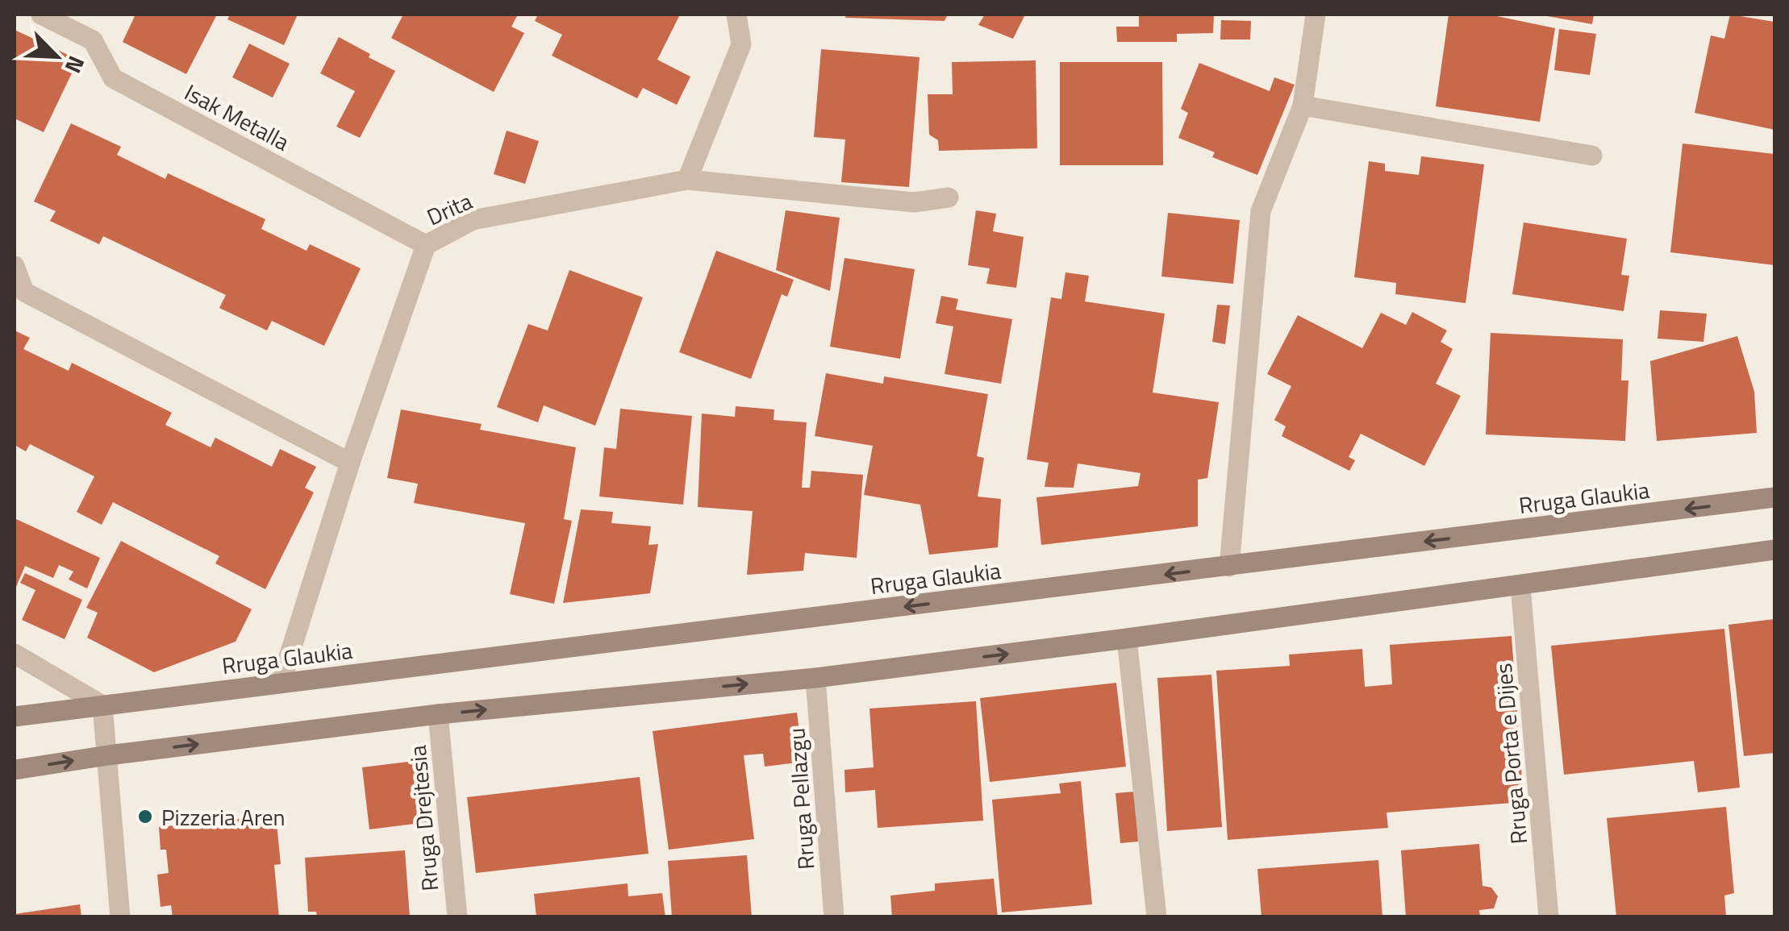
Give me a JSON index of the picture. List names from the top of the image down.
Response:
{
  "streets": {
    "main road": ["Rruga Glaukia"],
    "street": [
      "Isak Metalla",
      "Drita",
      "Rruga Porta e Dijes",
      "Rruga Pellazgu",
      "Rruga Drejtesia"
    ]
  },
  "crossings": [
    ["Isak Metalla", "Drita"],
    ["Drita", "Rruga Glaukia"]
  ],
  "places": ["Pizzeria Aren"],
  "north": "bottom right"
}
